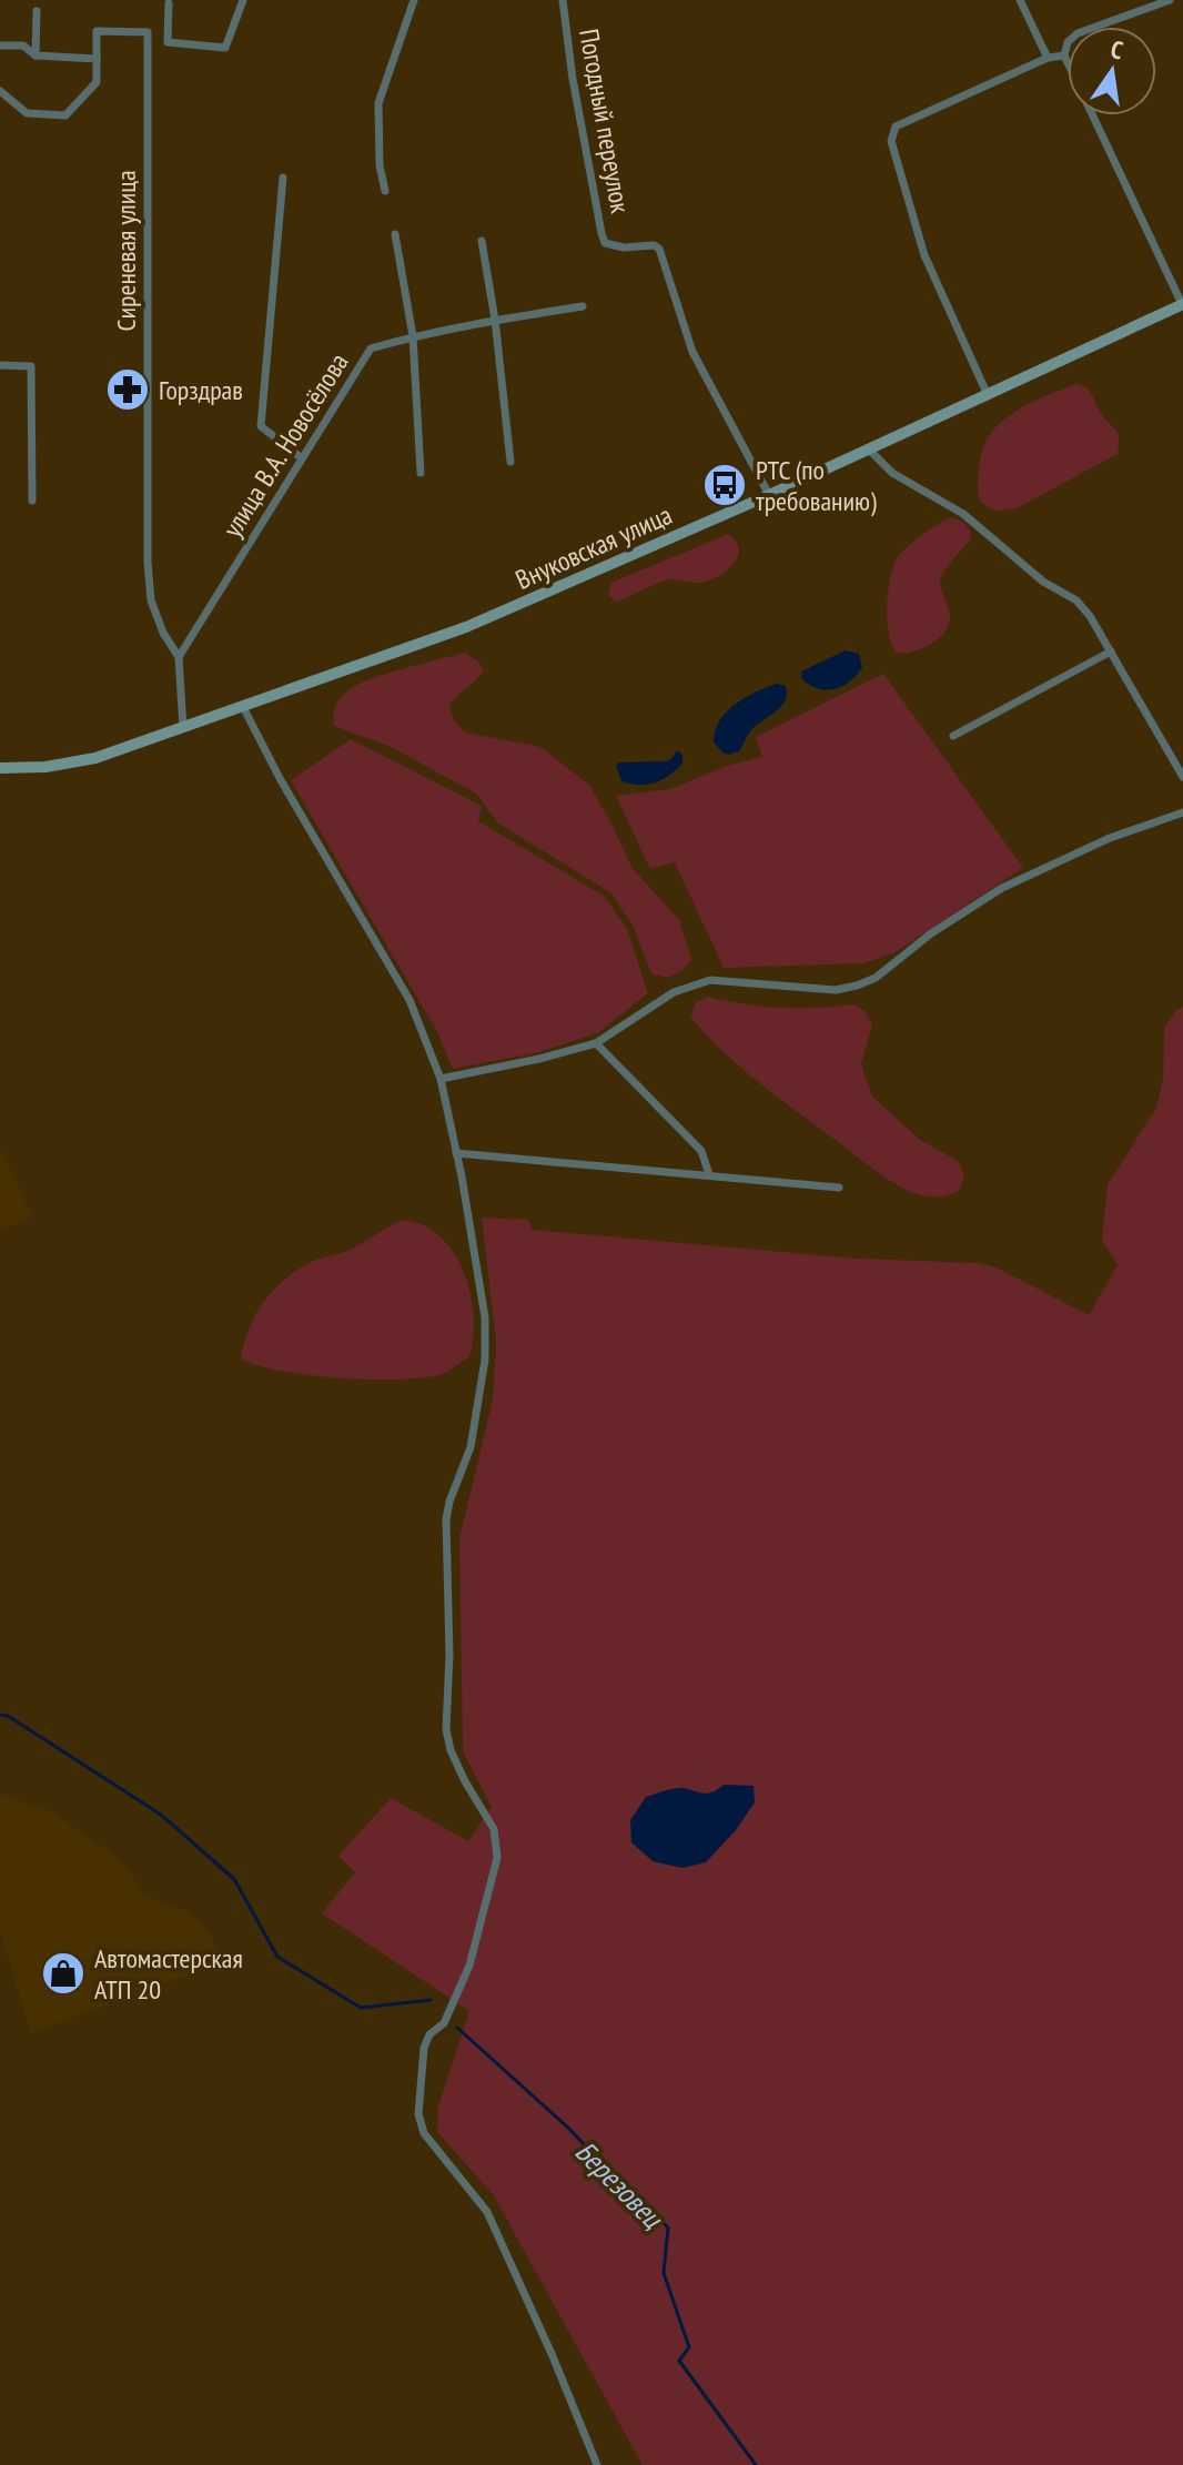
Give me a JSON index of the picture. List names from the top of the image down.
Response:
{
  "streets": {
    "main road": ["Внуковская улица"],
    "street": ["Погодный переулок", "Сиреневая улица", "улица В.А. Новосёлова"]
  },
  "crossings": [
    ["Погодный переулок", "Внуковская улица"],
    ["Сиреневая улица", "улица В.А. Новосёлова"],
    ["Сиреневая улица", "Внуковская улица"]
  ],
  "water": ["Березовец"],
  "places": {
    "pharmacy": ["Горздрав"],
    "bus stop": ["РТС (по требованию)"],
    "shop": ["Автомастерская АТП 20"]
  },
  "north": "top"
}
